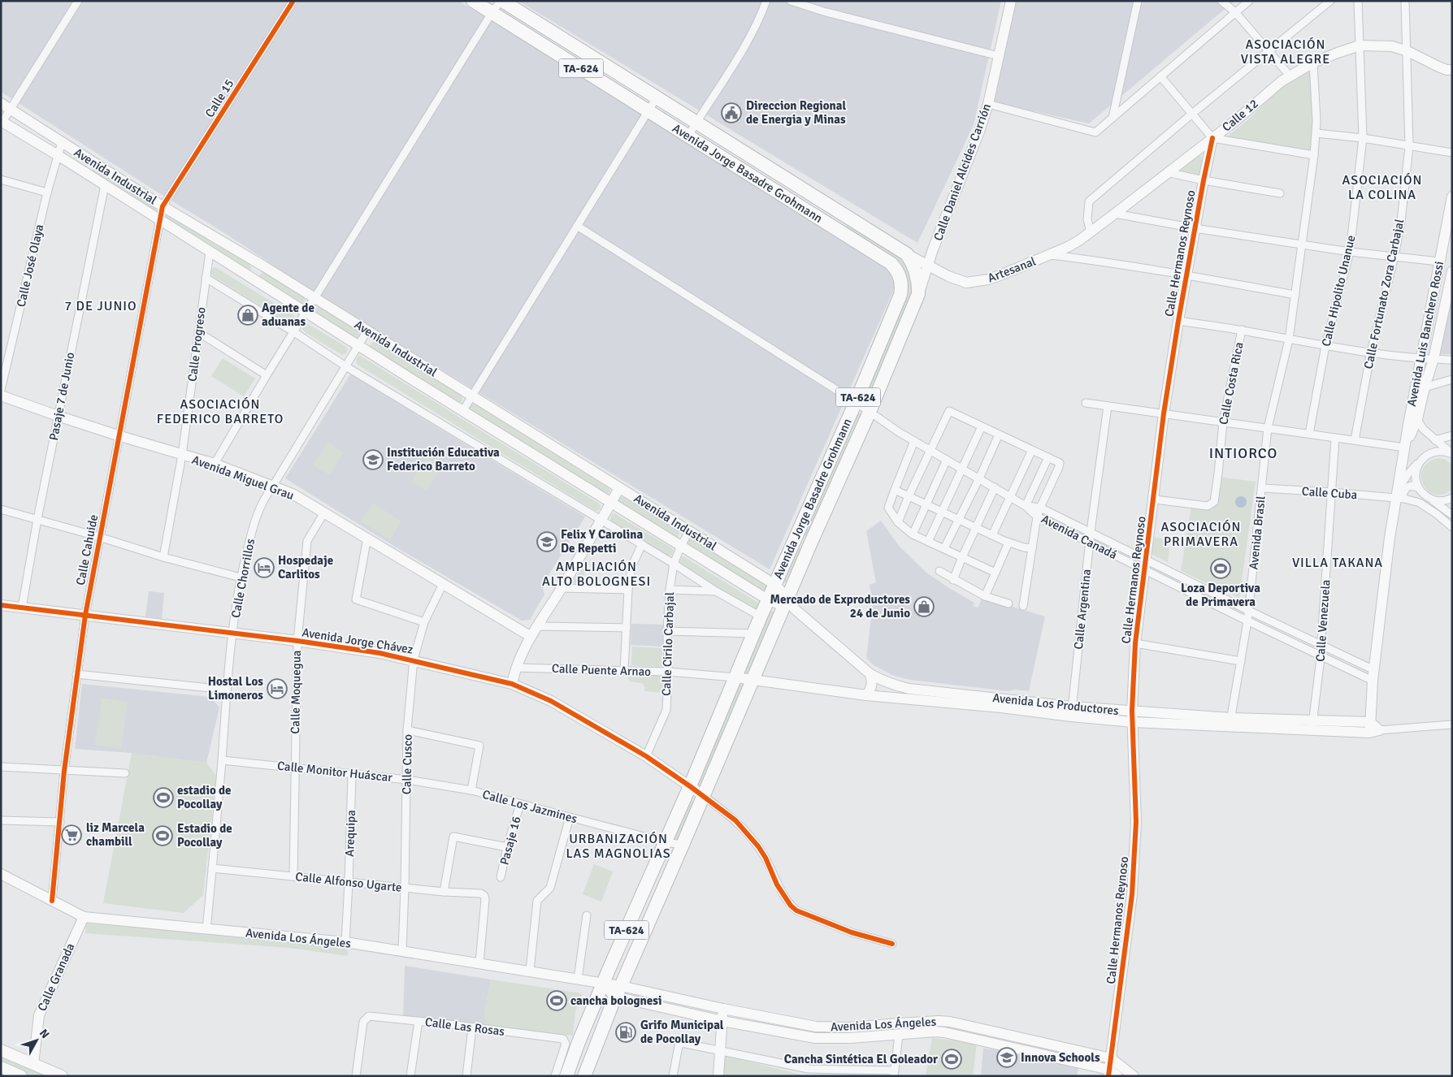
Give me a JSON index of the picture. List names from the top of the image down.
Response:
{
  "streets": {
    "highway": ["TA-624", "Avenida Jorge Basadre Grohmann"],
    "street": [
      "Calle 15",
      "Calle 12",
      "Calle Daniel Alcides Carrión",
      "Avenida Industrial",
      "Calle Hermanos Reynoso",
      "Calle José Olaya",
      "Artesanal",
      "Calle Hipolito Unanue",
      "Calle Fortunato Zora Carbajal",
      "Avenida Luis Banchero Rossi",
      "Calle Progreso",
      "Calle Costa Rica",
      "Pasaje 7 de Junio",
      "Avenida Miguel Grau",
      "Calle Cuba",
      "Avenida Brasil",
      "Avenida Canadá",
      "Calle Cahuide",
      "Calle Chorrillos",
      "Calle Argentina",
      "Calle Venezuela",
      "Avenida Jorge Chávez",
      "Calle Cirilo Carbajal",
      "Calle Puente Arnao",
      "Calle Moquegua",
      "Avenida Los Productores",
      "Calle Cusco",
      "Calle Monitor Huáscar",
      "Calle Los Jazmines",
      "Arequipa",
      "Pasaje 16",
      "Calle Alfonso Ugarte",
      "Avenida Los Ángeles",
      "Calle Granada",
      "Calle Las Rosas"
    ]
  },
  "crossings": [
    ["Calle 15", "Avenida Industrial"],
    ["Calle 15", "Calle Cahuide"],
    ["Calle 12", "Calle Hermanos Reynoso"],
    ["Calle 12", "Artesanal"],
    ["Calle 12", "Calle Hipolito Unanue"],
    ["Calle 12", "Calle Fortunato Zora Carbajal"],
    ["Calle 12", "Avenida Brasil"],
    ["Calle Daniel Alcides Carrión", "Avenida Jorge Basadre Grohmann"],
    ["Calle Daniel Alcides Carrión", "Artesanal"],
    ["Avenida Jorge Basadre Grohmann", "Avenida Industrial"],
    ["Avenida Jorge Basadre Grohmann", "Artesanal"],
    ["Avenida Jorge Basadre Grohmann", "Avenida Jorge Chávez"],
    ["Avenida Jorge Basadre Grohmann", "Calle Puente Arnao"],
    ["Avenida Jorge Basadre Grohmann", "Avenida Los Productores"],
    ["Avenida Jorge Basadre Grohmann", "Calle Los Jazmines"],
    ["Avenida Jorge Basadre Grohmann", "Avenida Los Ángeles"],
    ["Avenida Jorge Basadre Grohmann", "Calle Las Rosas"],
    ["Avenida Industrial", "Calle José Olaya"],
    ["Avenida Industrial", "Calle Progreso"],
    ["Avenida Industrial", "Pasaje 7 de Junio"],
    ["Avenida Industrial", "Calle Cahuide"],
    ["Avenida Industrial", "Calle Chorrillos"],
    ["Avenida Industrial", "Calle Cirilo Carbajal"],
    ["Avenida Industrial", "Avenida Los Productores"],
    ["Calle Hermanos Reynoso", "Calle Costa Rica"],
    ["Calle Hermanos Reynoso", "Avenida Canadá"],
    ["Calle Hermanos Reynoso", "Avenida Los Productores"],
    ["Calle Hermanos Reynoso", "Avenida Los Ángeles"],
    ["Avenida Luis Banchero Rossi", "Calle Cuba"],
    ["Avenida Luis Banchero Rossi", "Avenida Canadá"],
    ["Avenida Luis Banchero Rossi", "Avenida Los Productores"],
    ["Calle Progreso", "Avenida Miguel Grau"],
    ["Pasaje 7 de Junio", "Avenida Miguel Grau"],
    ["Pasaje 7 de Junio", "Avenida Jorge Chávez"],
    ["Avenida Miguel Grau", "Calle Cahuide"],
    ["Avenida Miguel Grau", "Calle Chorrillos"],
    ["Avenida Miguel Grau", "Calle Moquegua"],
    ["Avenida Miguel Grau", "Calle Cusco"],
    ["Calle Cuba", "Avenida Brasil"],
    ["Calle Cuba", "Calle Venezuela"],
    ["Avenida Brasil", "Avenida Canadá"],
    ["Avenida Brasil", "Avenida Los Productores"],
    ["Avenida Canadá", "Calle Argentina"],
    ["Avenida Canadá", "Calle Venezuela"],
    ["Calle Cahuide", "Avenida Jorge Chávez"],
    ["Calle Cahuide", "Avenida Los Ángeles"],
    ["Calle Chorrillos", "Avenida Jorge Chávez"],
    ["Calle Chorrillos", "Calle Monitor Huáscar"],
    ["Calle Chorrillos", "Calle Alfonso Ugarte"],
    ["Calle Chorrillos", "Avenida Los Ángeles"],
    ["Calle Argentina", "Avenida Los Productores"],
    ["Calle Venezuela", "Avenida Los Productores"],
    ["Avenida Jorge Chávez", "Calle Cirilo Carbajal"],
    ["Avenida Jorge Chávez", "Calle Moquegua"],
    ["Avenida Jorge Chávez", "Calle Cusco"],
    ["Calle Cirilo Carbajal", "Calle Puente Arnao"],
    ["Calle Puente Arnao", "Avenida Los Productores"],
    ["Calle Moquegua", "Calle Monitor Huáscar"],
    ["Calle Moquegua", "Calle Alfonso Ugarte"],
    ["Calle Cusco", "Calle Monitor Huáscar"],
    ["Calle Cusco", "Calle Alfonso Ugarte"],
    ["Calle Cusco", "Avenida Los Ángeles"],
    ["Calle Monitor Huáscar", "Calle Los Jazmines"],
    ["Calle Monitor Huáscar", "Arequipa"],
    ["Calle Los Jazmines", "Pasaje 16"],
    ["Arequipa", "Calle Alfonso Ugarte"],
    ["Arequipa", "Avenida Los Ángeles"],
    ["Calle Alfonso Ugarte", "Avenida Los Ángeles"],
    ["Avenida Los Ángeles", "Calle Granada"]
  ],
  "districts": [
    "ASOCIACIÓN VISTA ALEGRE",
    "ASOCIACIÓN LA COLINA",
    "7 DE JUNIO",
    "ASOCIACIÓN FEDERICO BARRETO",
    "INTIORCO",
    "ASOCIACIÓN PRIMAVERA",
    "VILLA TAKANA",
    "AMPLIACIÓN ALTO BOLOGNESI",
    "URBANIZACIÓN LAS MAGNOLIAS"
  ],
  "places": {
    "public building": ["Direccion Regional de Energia y Minas"],
    "shop": ["Agente de aduanas", "Mercado de Exproductores 24 de Junio"],
    "school or university": ["Institución Educativa Federico Barreto", "Felix Y Carolina De Repetti", "Innova Schools"],
    "hotel": ["Hospedaje Carlitos", "Hostal Los Limoneros"],
    "sports": [
      "Loza Deportiva de Primavera",
      "estadio de Pocollay",
      "Estadio de Pocollay",
      "cancha bolognesi",
      "Cancha Sintética El Goleador"
    ],
    "supermarket": ["liz Marcela chambill"],
    "fuel station": ["Grifo Municipal de Pocollay"]
  },
  "north": "top right"
}
